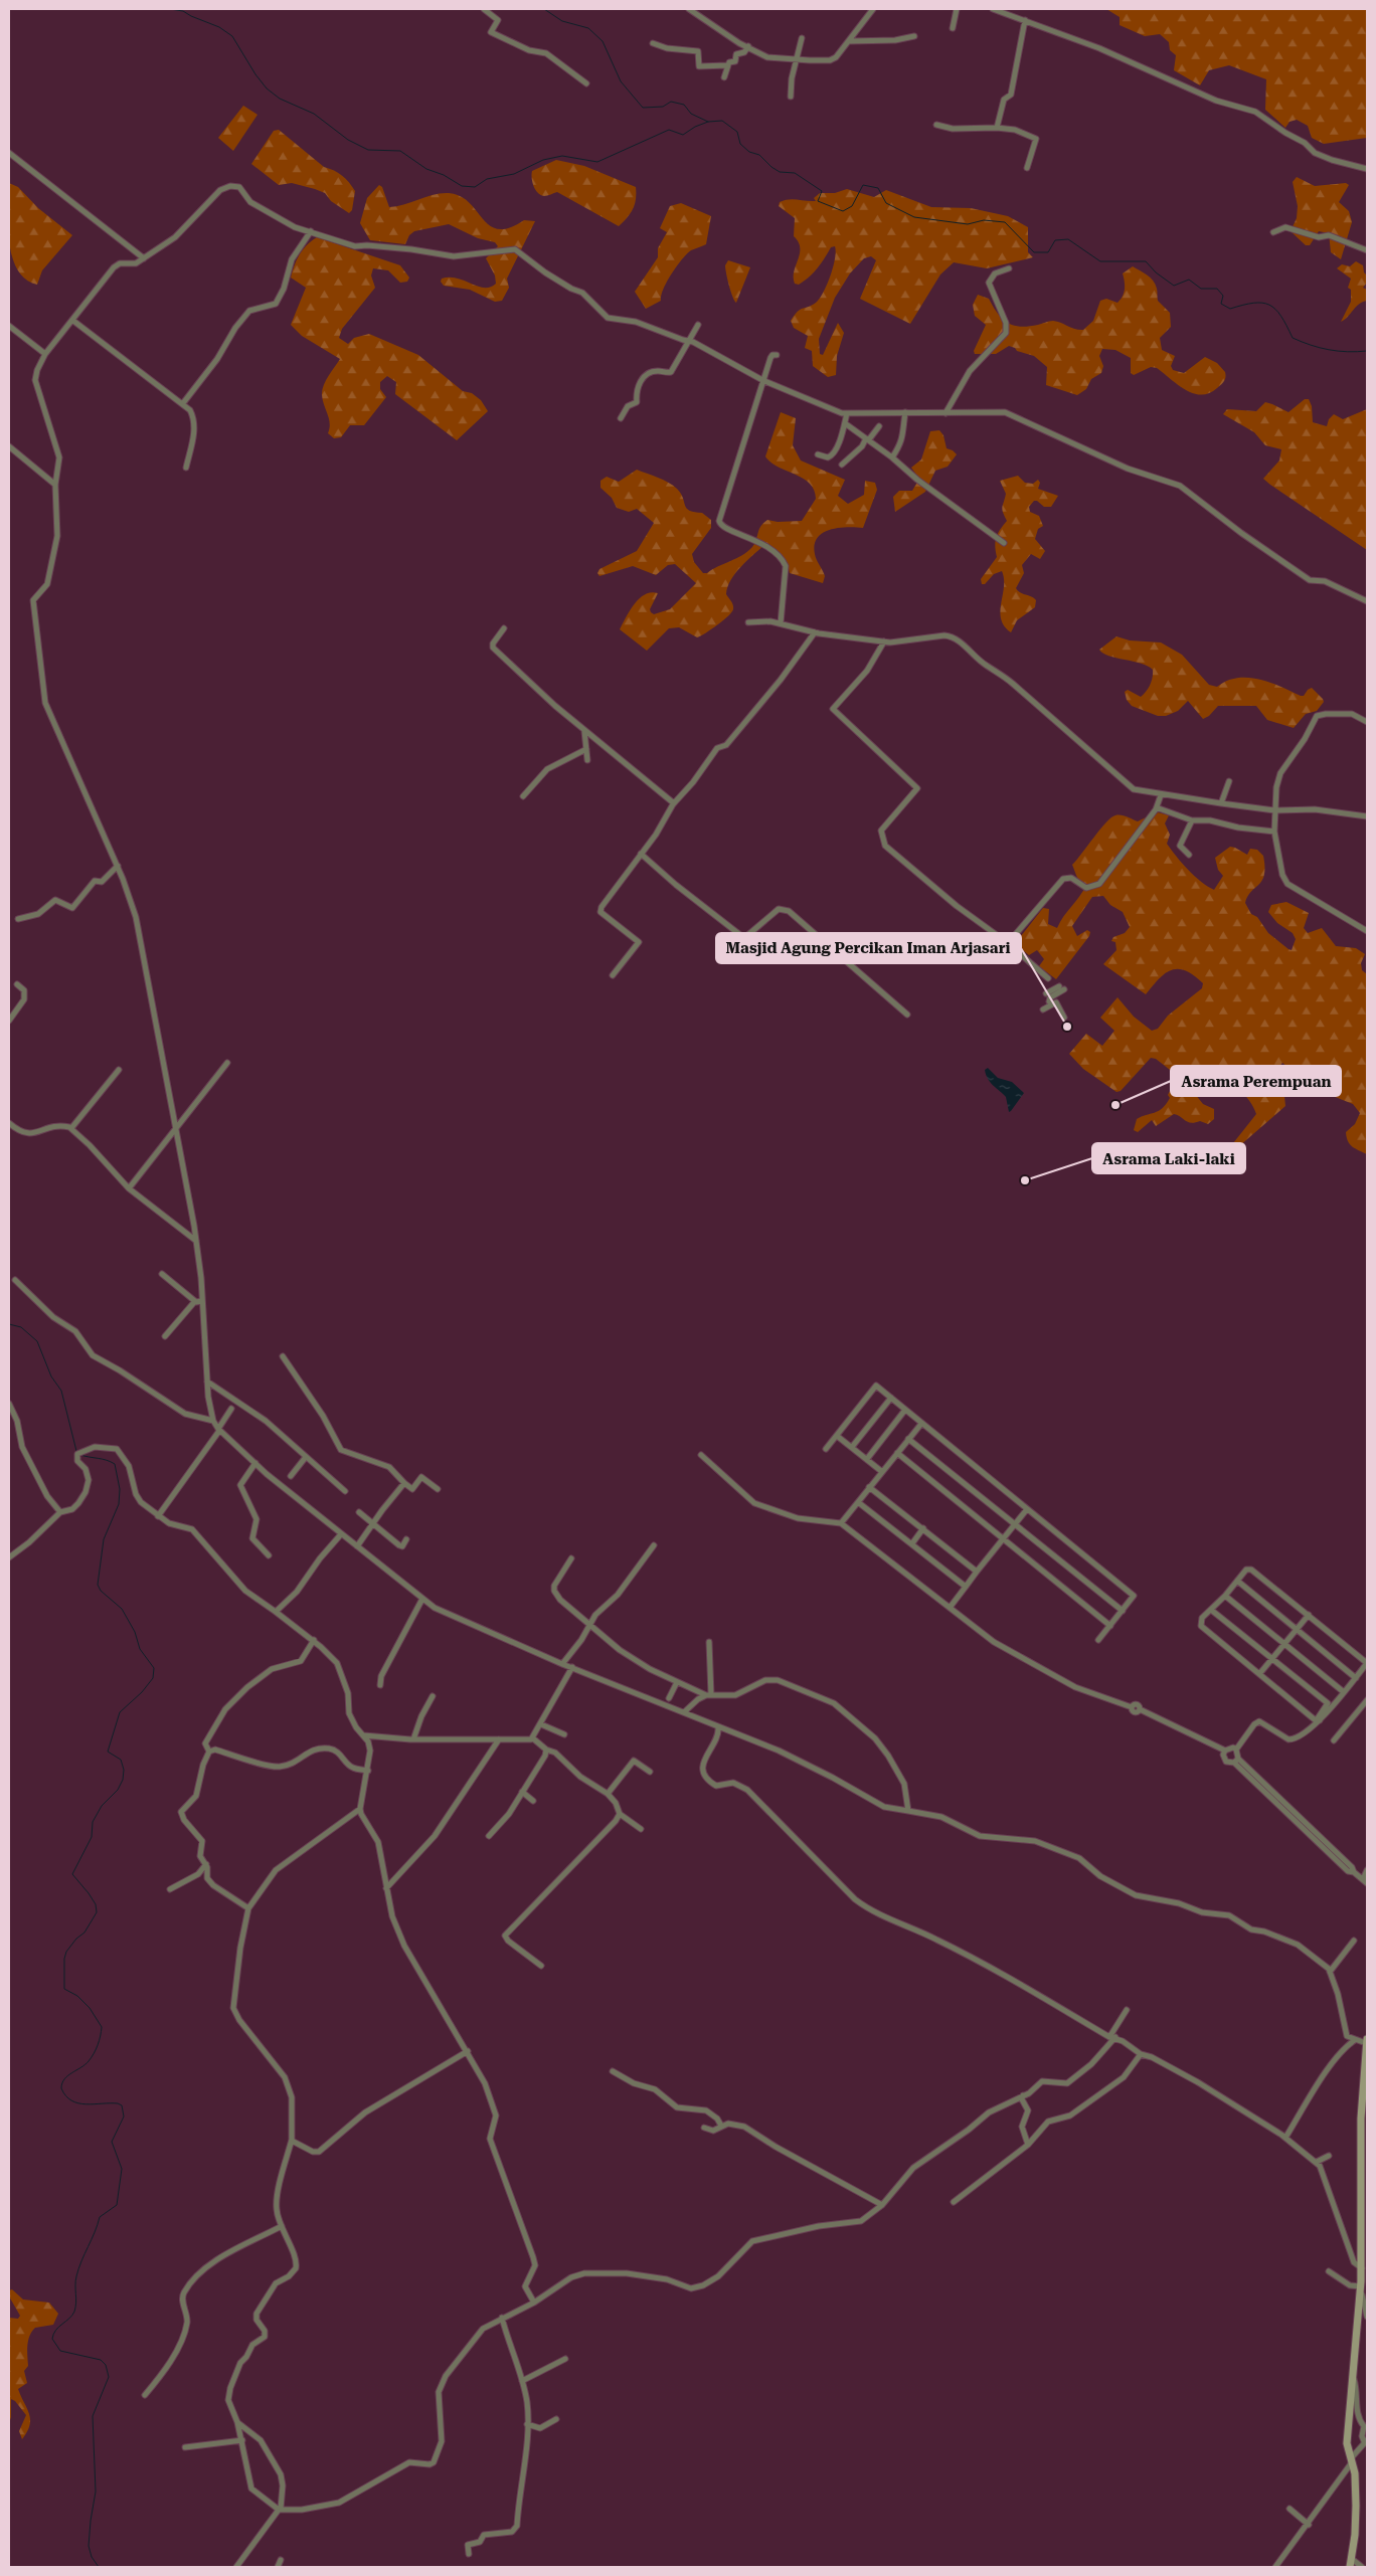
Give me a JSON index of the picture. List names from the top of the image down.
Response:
{
  "places": ["Masjid Agung Percikan Iman Arjasari", "Asrama Perempuan", "Asrama Laki-laki"]
}
